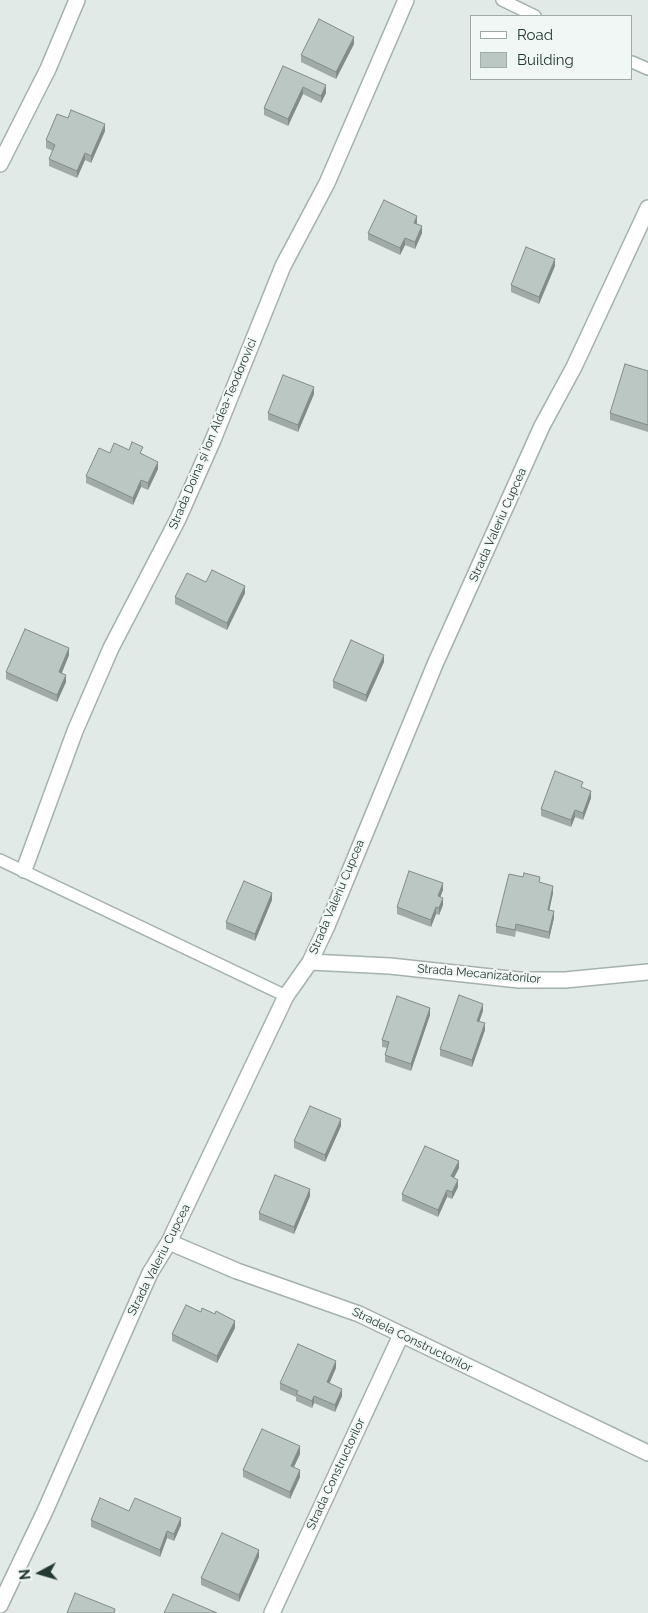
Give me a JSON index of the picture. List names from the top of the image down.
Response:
{
  "streets": {
    "street": [
      "Strada Doina și Ion Aldea-Teodorovici",
      "Strada Valeriu Cupcea",
      "Strada Mecanizatorilor",
      "Stradela Constructorilor",
      "Strada Constructorilor"
    ]
  },
  "crossings": [
    ["Strada Valeriu Cupcea", "Strada Mecanizatorilor"],
    ["Strada Valeriu Cupcea", "Stradela Constructorilor"],
    ["Stradela Constructorilor", "Strada Constructorilor"]
  ],
  "legend": ["Road", "Building"],
  "north": "left"
}
